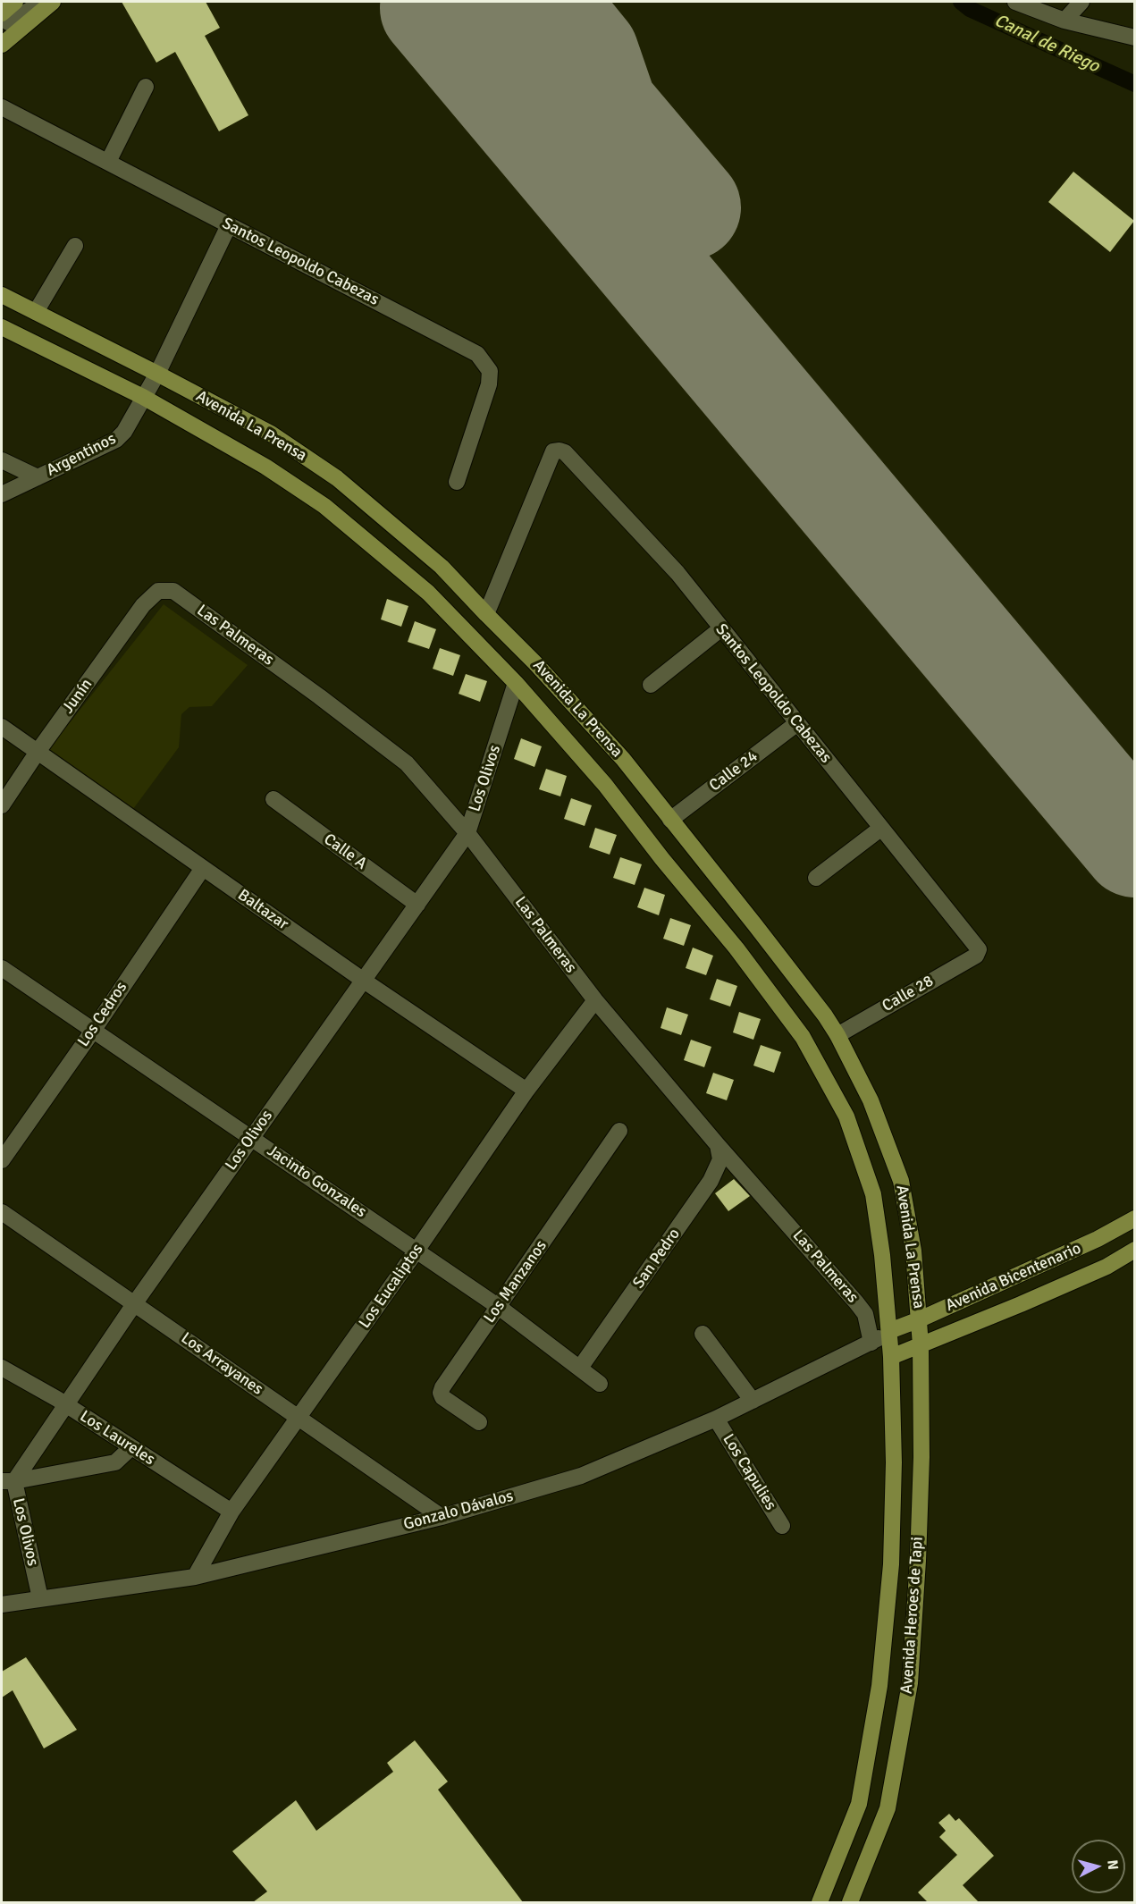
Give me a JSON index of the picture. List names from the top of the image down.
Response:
{
  "streets": {
    "main road": ["Avenida La Prensa", "Avenida Bicentenario", "Avenida Heroes de Tapi"],
    "street": [
      "Santos Leopoldo Cabezas",
      "Argentinos",
      "Las Palmeras",
      "Junín",
      "Calle 24",
      "Los Olivos",
      "Calle A",
      "Baltazar",
      "Calle 28",
      "Los Cedros",
      "Jacinto Gonzales",
      "San Pedro",
      "Los Manzanos",
      "Los Eucaliptos",
      "Los Arrayanes",
      "Los Laureles",
      "Los Capulies",
      "Gonzalo Dávalos"
    ]
  },
  "crossings": [
    ["Santos Leopoldo Cabezas", "Avenida La Prensa"],
    ["Santos Leopoldo Cabezas", "Calle 24"],
    ["Santos Leopoldo Cabezas", "Calle 28"],
    ["Avenida La Prensa", "Argentinos"],
    ["Avenida La Prensa", "Calle 24"],
    ["Avenida La Prensa", "Los Olivos"],
    ["Avenida La Prensa", "Calle 28"],
    ["Avenida La Prensa", "Avenida Bicentenario"],
    ["Avenida La Prensa", "Gonzalo Dávalos"],
    ["Avenida La Prensa", "Avenida Heroes de Tapi"],
    ["Las Palmeras", "Junín"],
    ["Las Palmeras", "Los Olivos"],
    ["Las Palmeras", "San Pedro"],
    ["Las Palmeras", "Los Eucaliptos"],
    ["Las Palmeras", "Gonzalo Dávalos"],
    ["Junín", "Baltazar"],
    ["Los Olivos", "Calle A"],
    ["Los Olivos", "Baltazar"],
    ["Los Olivos", "Jacinto Gonzales"],
    ["Los Olivos", "Los Arrayanes"],
    ["Los Olivos", "Los Laureles"],
    ["Los Olivos", "Gonzalo Dávalos"],
    ["Baltazar", "Los Cedros"],
    ["Baltazar", "Los Eucaliptos"],
    ["Los Cedros", "Jacinto Gonzales"],
    ["Jacinto Gonzales", "San Pedro"],
    ["Jacinto Gonzales", "Los Manzanos"],
    ["Jacinto Gonzales", "Los Eucaliptos"],
    ["Avenida Bicentenario", "Gonzalo Dávalos"],
    ["Avenida Bicentenario", "Avenida Heroes de Tapi"],
    ["Los Eucaliptos", "Los Arrayanes"],
    ["Los Eucaliptos", "Los Laureles"],
    ["Los Eucaliptos", "Gonzalo Dávalos"],
    ["Los Arrayanes", "Gonzalo Dávalos"],
    ["Los Capulies", "Gonzalo Dávalos"],
    ["Gonzalo Dávalos", "Avenida Heroes de Tapi"]
  ],
  "water": ["Canal de Riego"],
  "north": "right"
}
